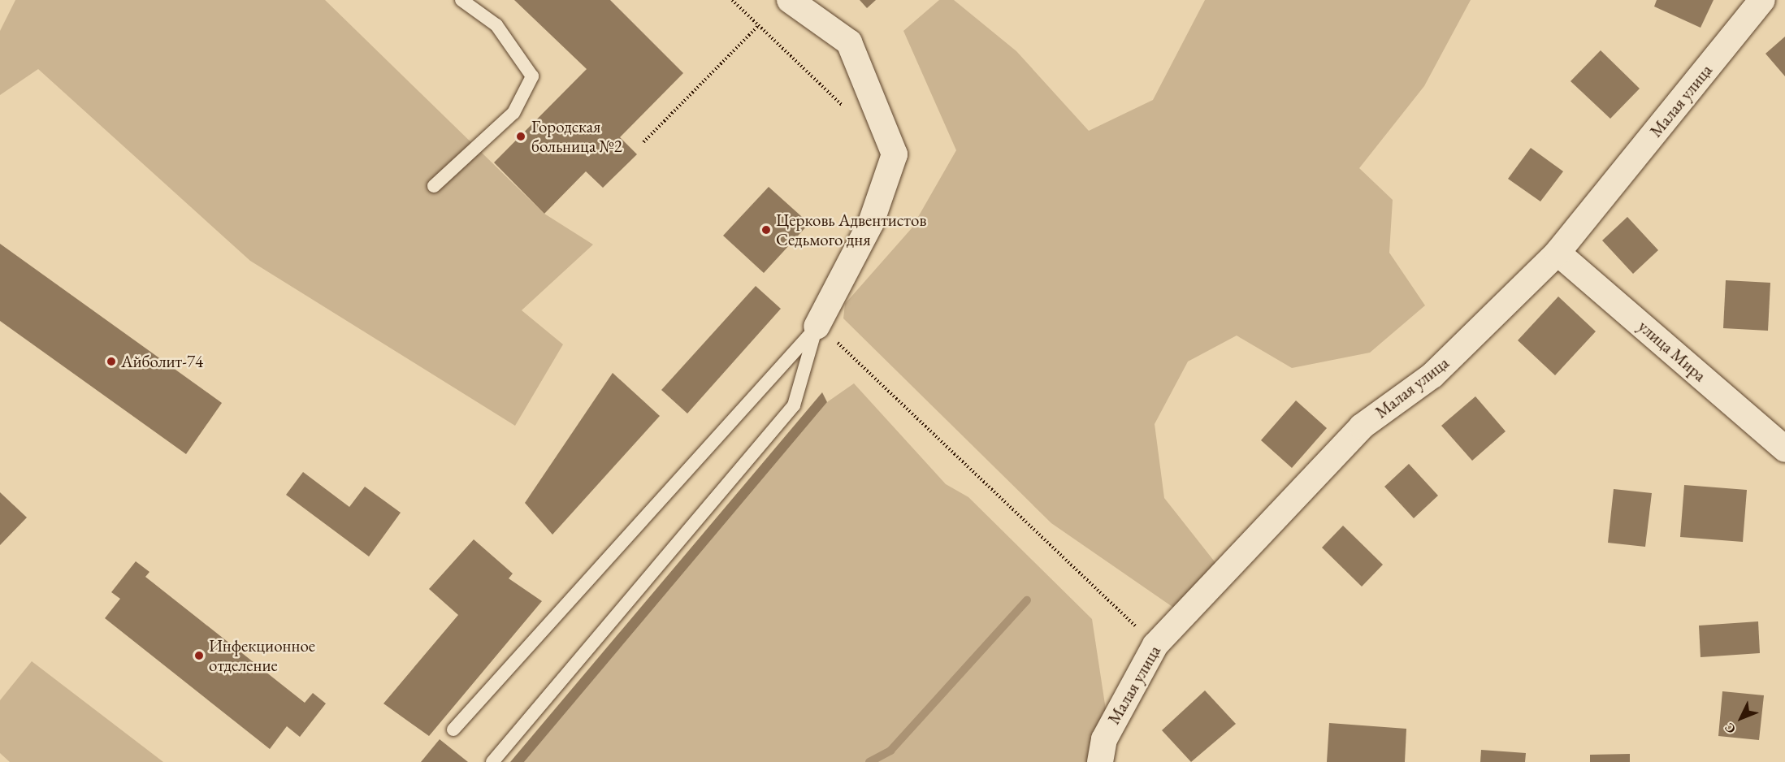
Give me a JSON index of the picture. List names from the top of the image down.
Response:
{
  "streets": {
    "street": ["Малая улица", "улица Мира"]
  },
  "crossings": [
    ["Малая улица", "улица Мира"]
  ],
  "places": [
    "Городская больница №2",
    "Церковь Адвентистов Седьмого дня",
    "Айболит-74",
    "Инфекционное отделение"
  ],
  "north": "bottom left"
}
